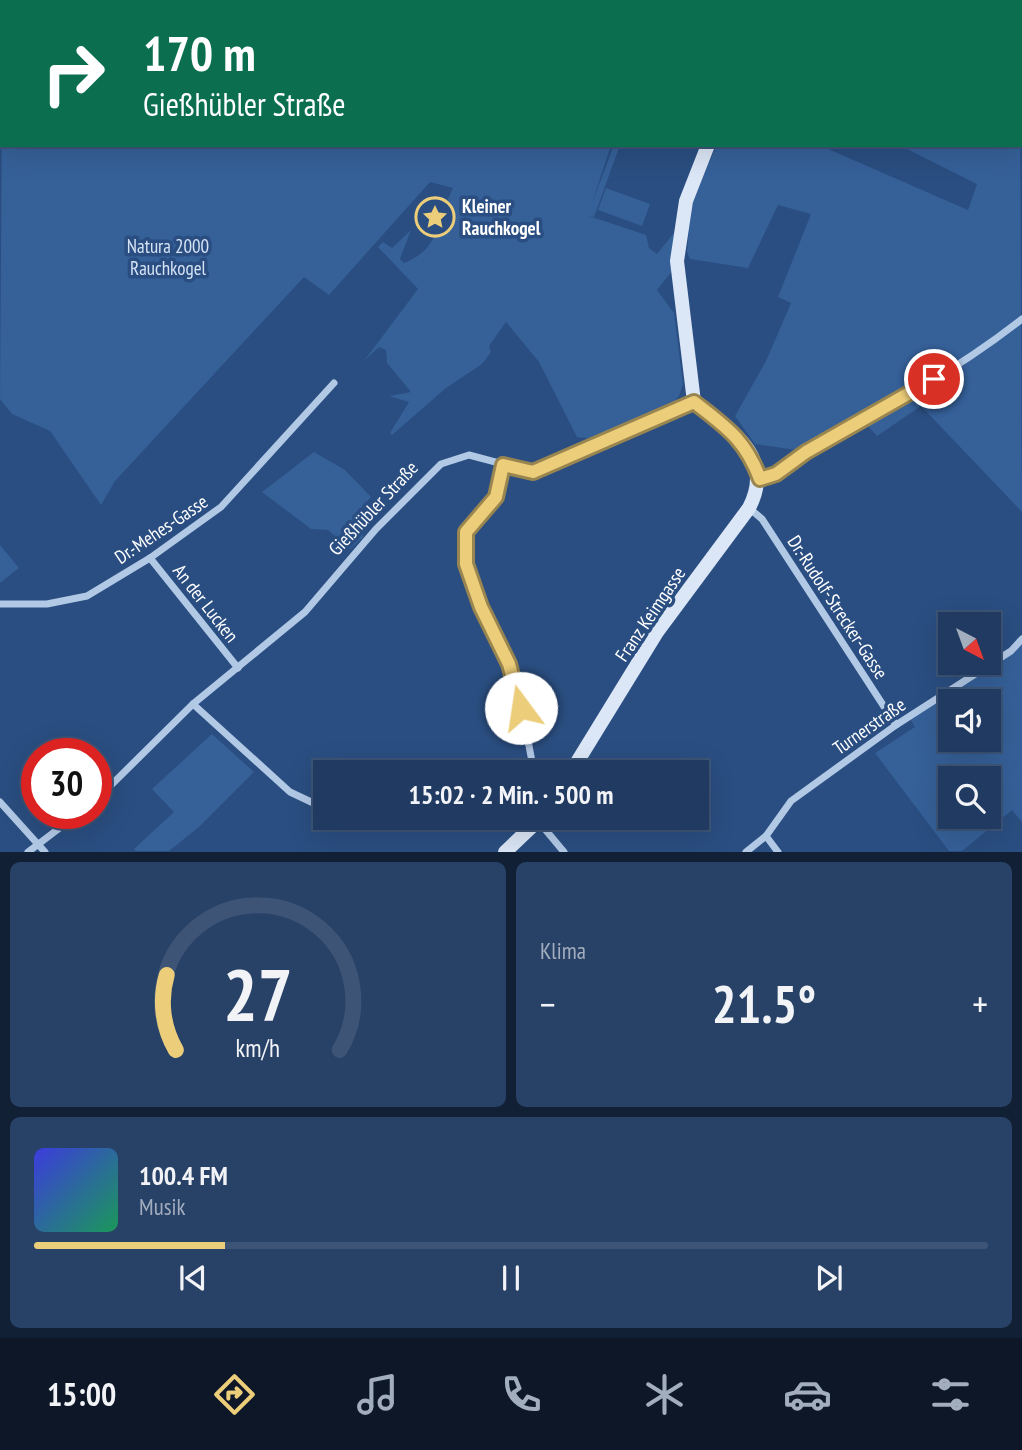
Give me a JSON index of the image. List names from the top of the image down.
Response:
{
  "streets": {
    "main road": ["Franz Keimgasse"],
    "street": [
      "Gießhübler Straße",
      "Dr.-Mehes-Gasse",
      "An der Lucken",
      "Dr.-Rudolf-Strecker-Gasse",
      "Turnerstraße"
    ]
  },
  "crossings": [
    ["Gießhübler Straße", "An der Lucken"],
    ["Dr.-Mehes-Gasse", "An der Lucken"],
    ["Dr.-Rudolf-Strecker-Gasse", "Franz Keimgasse"],
    ["Dr.-Rudolf-Strecker-Gasse", "Turnerstraße"]
  ],
  "parks": ["Natura 2000 Rauchkogel"],
  "places": {
    "place": ["Kleiner Rauchkogel"]
  },
  "north": "bottom right",
  "page": {
    "turn": ["170 m", "Gießhübler Straße"],
    "limit": "30",
    "trip": "15:02 · 2 Min. · 500 m",
    "tile": "Klima",
    "heat": ["−", "21.5°", "+"],
    "song": ["100.4 FM", "Musik"],
    "tabs": "15:00",
    "gauge": ["27", "km/h"]
  }
}
